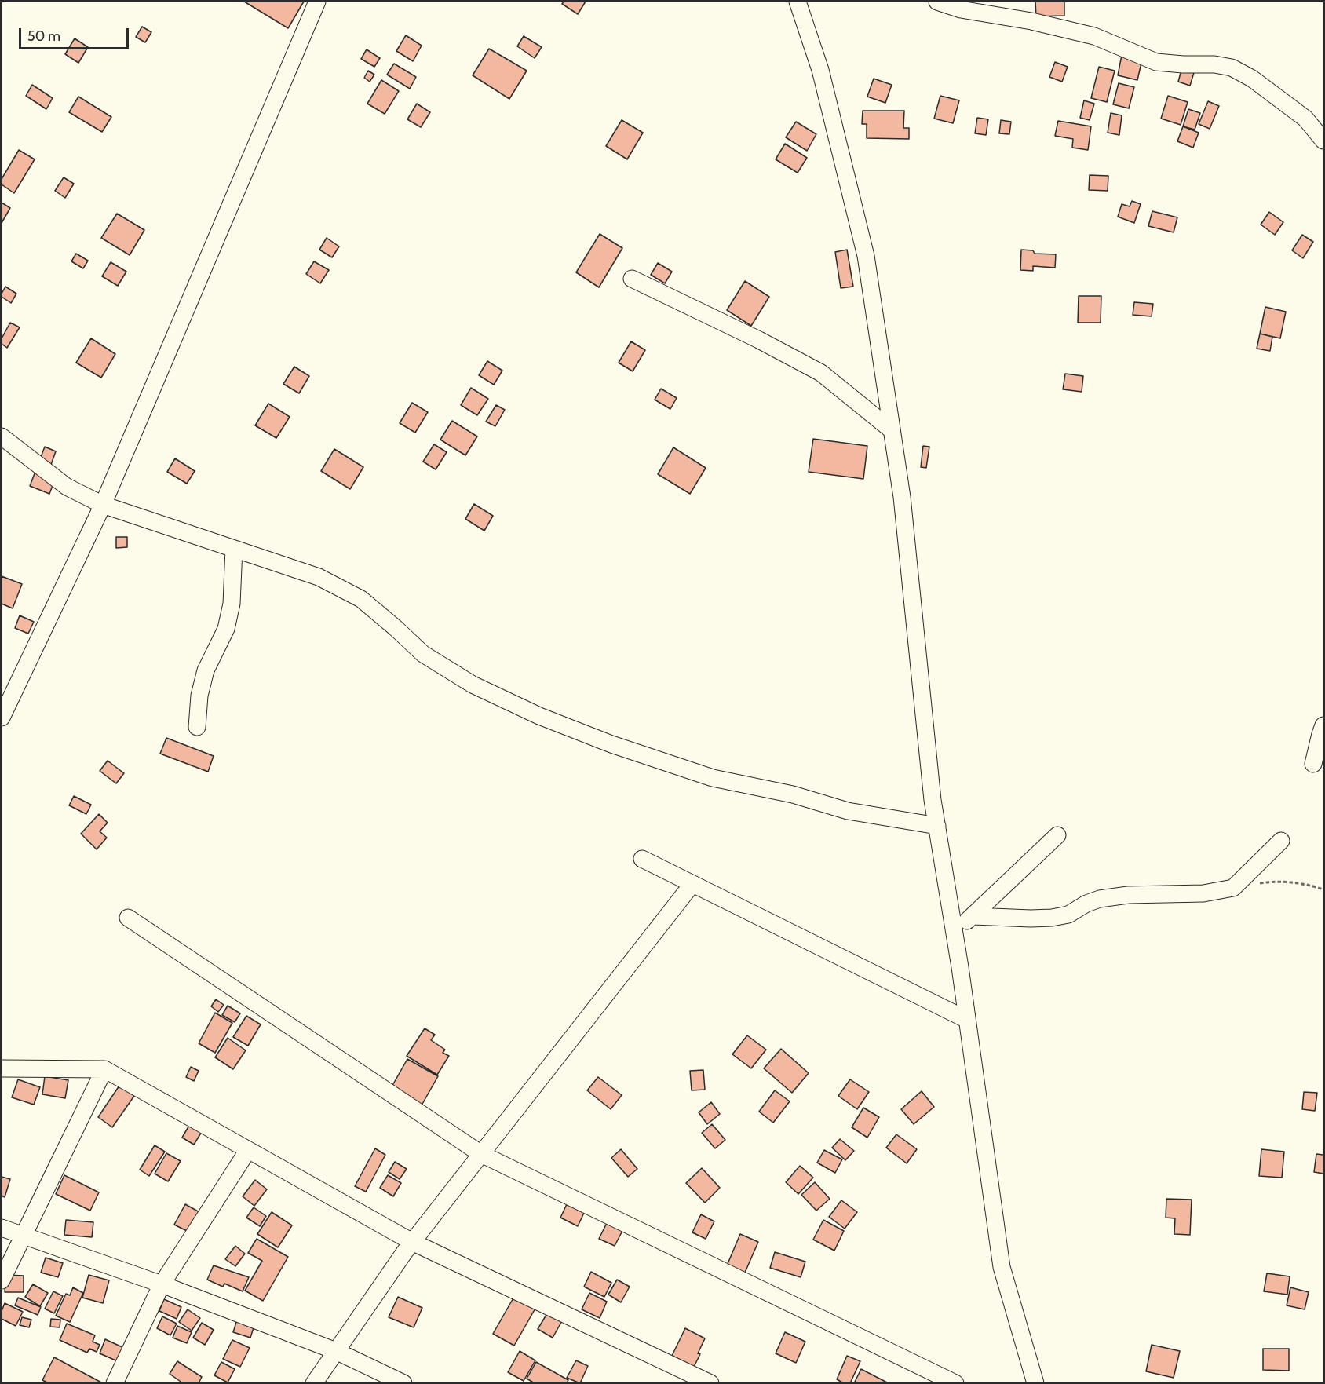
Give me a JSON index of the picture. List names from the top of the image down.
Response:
{
  "scale_bar": "50 m"
}
